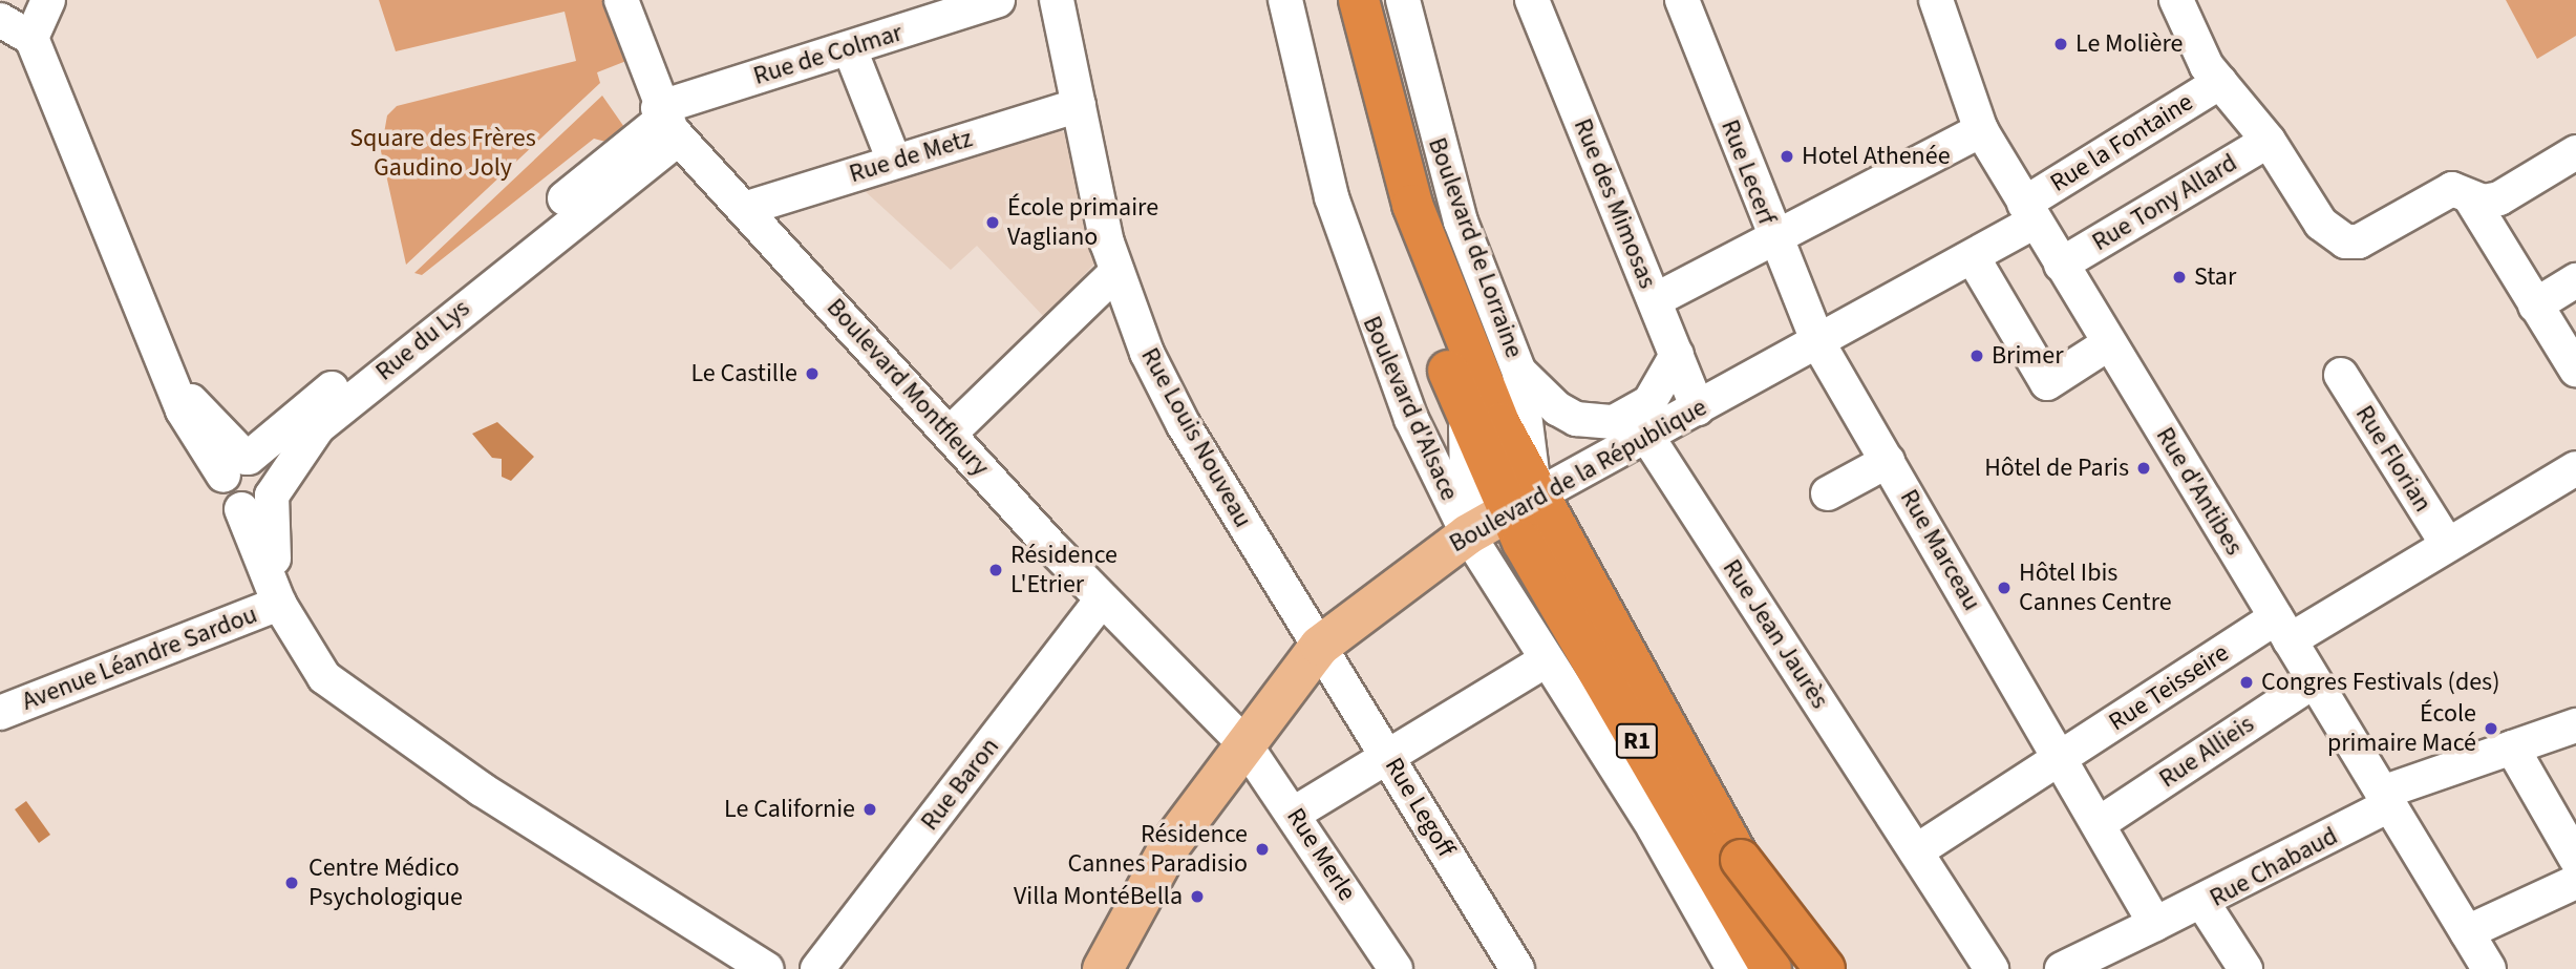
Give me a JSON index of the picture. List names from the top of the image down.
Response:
{
  "streets": {
    "highway": ["R1"],
    "main road": ["Boulevard de la République"],
    "street": [
      "Rue de Colmar",
      "Rue la Fontaine",
      "Rue de Metz",
      "Rue Lecerf",
      "Rue Tony Allard",
      "Rue des Mimosas",
      "Boulevard de Lorraine",
      "Rue du Lys",
      "Boulevard Montfleury",
      "Boulevard d'Alsace",
      "Rue Louis Nouveau",
      "Rue Florian",
      "Rue d'Antibes",
      "Rue Marceau",
      "Rue Jean Jaurès",
      "Avenue Léandre Sardou",
      "Rue Teisseire",
      "Rue Allieis",
      "Rue Baron",
      "Rue Legoff",
      "Rue Merle",
      "Rue Chabaud"
    ]
  },
  "crossings": [
    ["Rue de Colmar", "Rue du Lys"],
    ["Rue de Colmar", "Boulevard Montfleury"],
    ["Rue la Fontaine", "Boulevard de la République"],
    ["Rue la Fontaine", "Rue d'Antibes"],
    ["Rue de Metz", "Boulevard Montfleury"],
    ["Rue de Metz", "Rue Louis Nouveau"],
    ["Rue Lecerf", "Boulevard de la République"],
    ["Rue Lecerf", "Rue Marceau"],
    ["Rue Tony Allard", "Rue d'Antibes"],
    ["Rue des Mimosas", "Boulevard de la République"],
    ["Boulevard de Lorraine", "Boulevard de la République"],
    ["Boulevard de Lorraine", "R1"],
    ["Rue du Lys", "Boulevard Montfleury"],
    ["Boulevard Montfleury", "Boulevard de la République"],
    ["Boulevard Montfleury", "Rue Baron"],
    ["Boulevard Montfleury", "Rue Merle"],
    ["Boulevard d'Alsace", "Boulevard de la République"],
    ["Rue Louis Nouveau", "Boulevard de la République"],
    ["Rue Louis Nouveau", "Rue Legoff"],
    ["Rue Florian", "Rue Teisseire"],
    ["Boulevard de la République", "Rue d'Antibes"],
    ["Boulevard de la République", "Rue Marceau"],
    ["Boulevard de la République", "Rue Jean Jaurès"],
    ["Boulevard de la République", "R1"],
    ["Boulevard de la République", "Rue Legoff"],
    ["Boulevard de la République", "Rue Merle"],
    ["Rue d'Antibes", "Rue Teisseire"],
    ["Rue d'Antibes", "Rue Allieis"],
    ["Rue d'Antibes", "Rue Chabaud"],
    ["Rue Marceau", "Rue Teisseire"],
    ["Rue Marceau", "Rue Allieis"],
    ["Rue Marceau", "Rue Chabaud"],
    ["Rue Jean Jaurès", "Rue Teisseire"]
  ],
  "parks": ["Square des Frères Gaudino Joly"],
  "places": [
    "Le Molière",
    "Hotel Athenée",
    "École primaire Vagliano",
    "Star",
    "Brimer",
    "Le Castille",
    "Hôtel de Paris",
    "Résidence L'Etrier",
    "Hôtel Ibis Cannes Centre",
    "Congres Festivals (des)",
    "École primaire Macé",
    "Le Californie",
    "Résidence Cannes Paradisio",
    "Centre Médico Psychologique",
    "Villa MontéBella"
  ]
}
